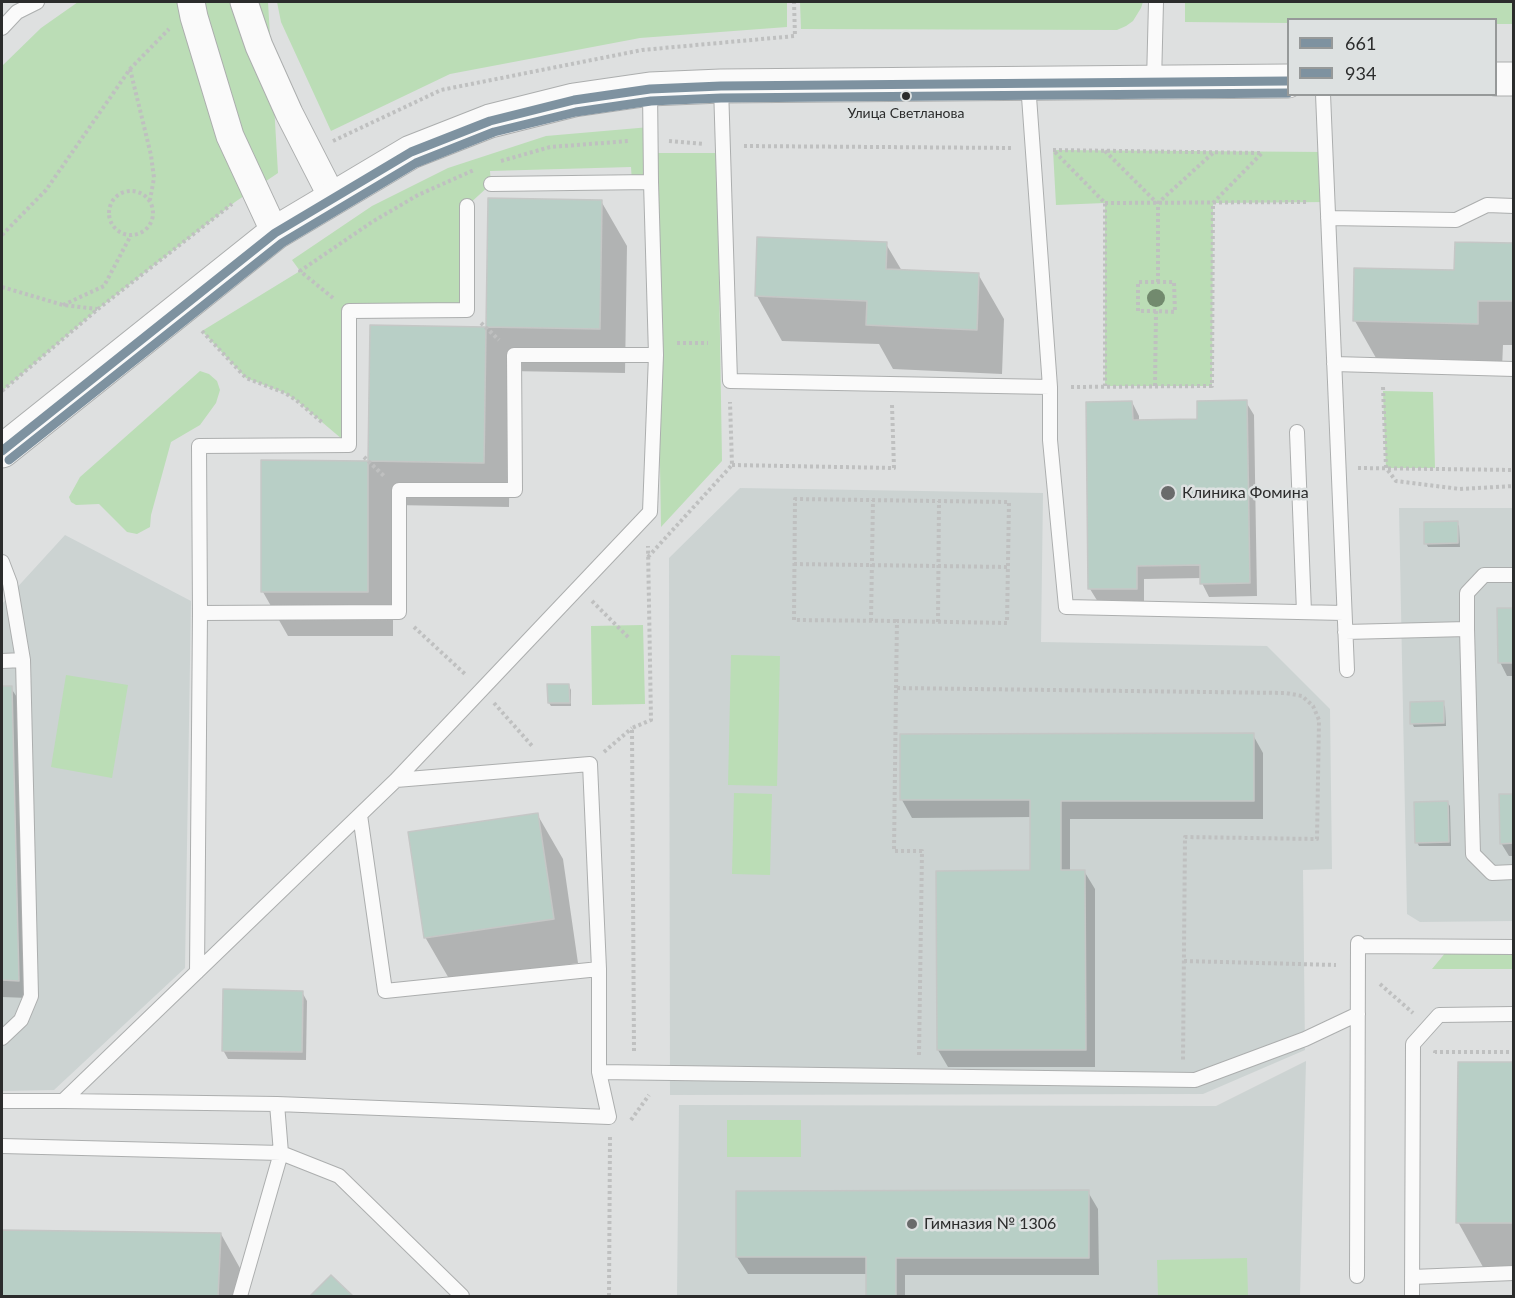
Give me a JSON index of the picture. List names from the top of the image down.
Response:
{
  "places": ["Улица Светланова", "Клиника Фомина", "Гимназия № 1306"],
  "lines": ["transit line 661", "transit line 934"],
  "legend": ["661", "934"]
}
